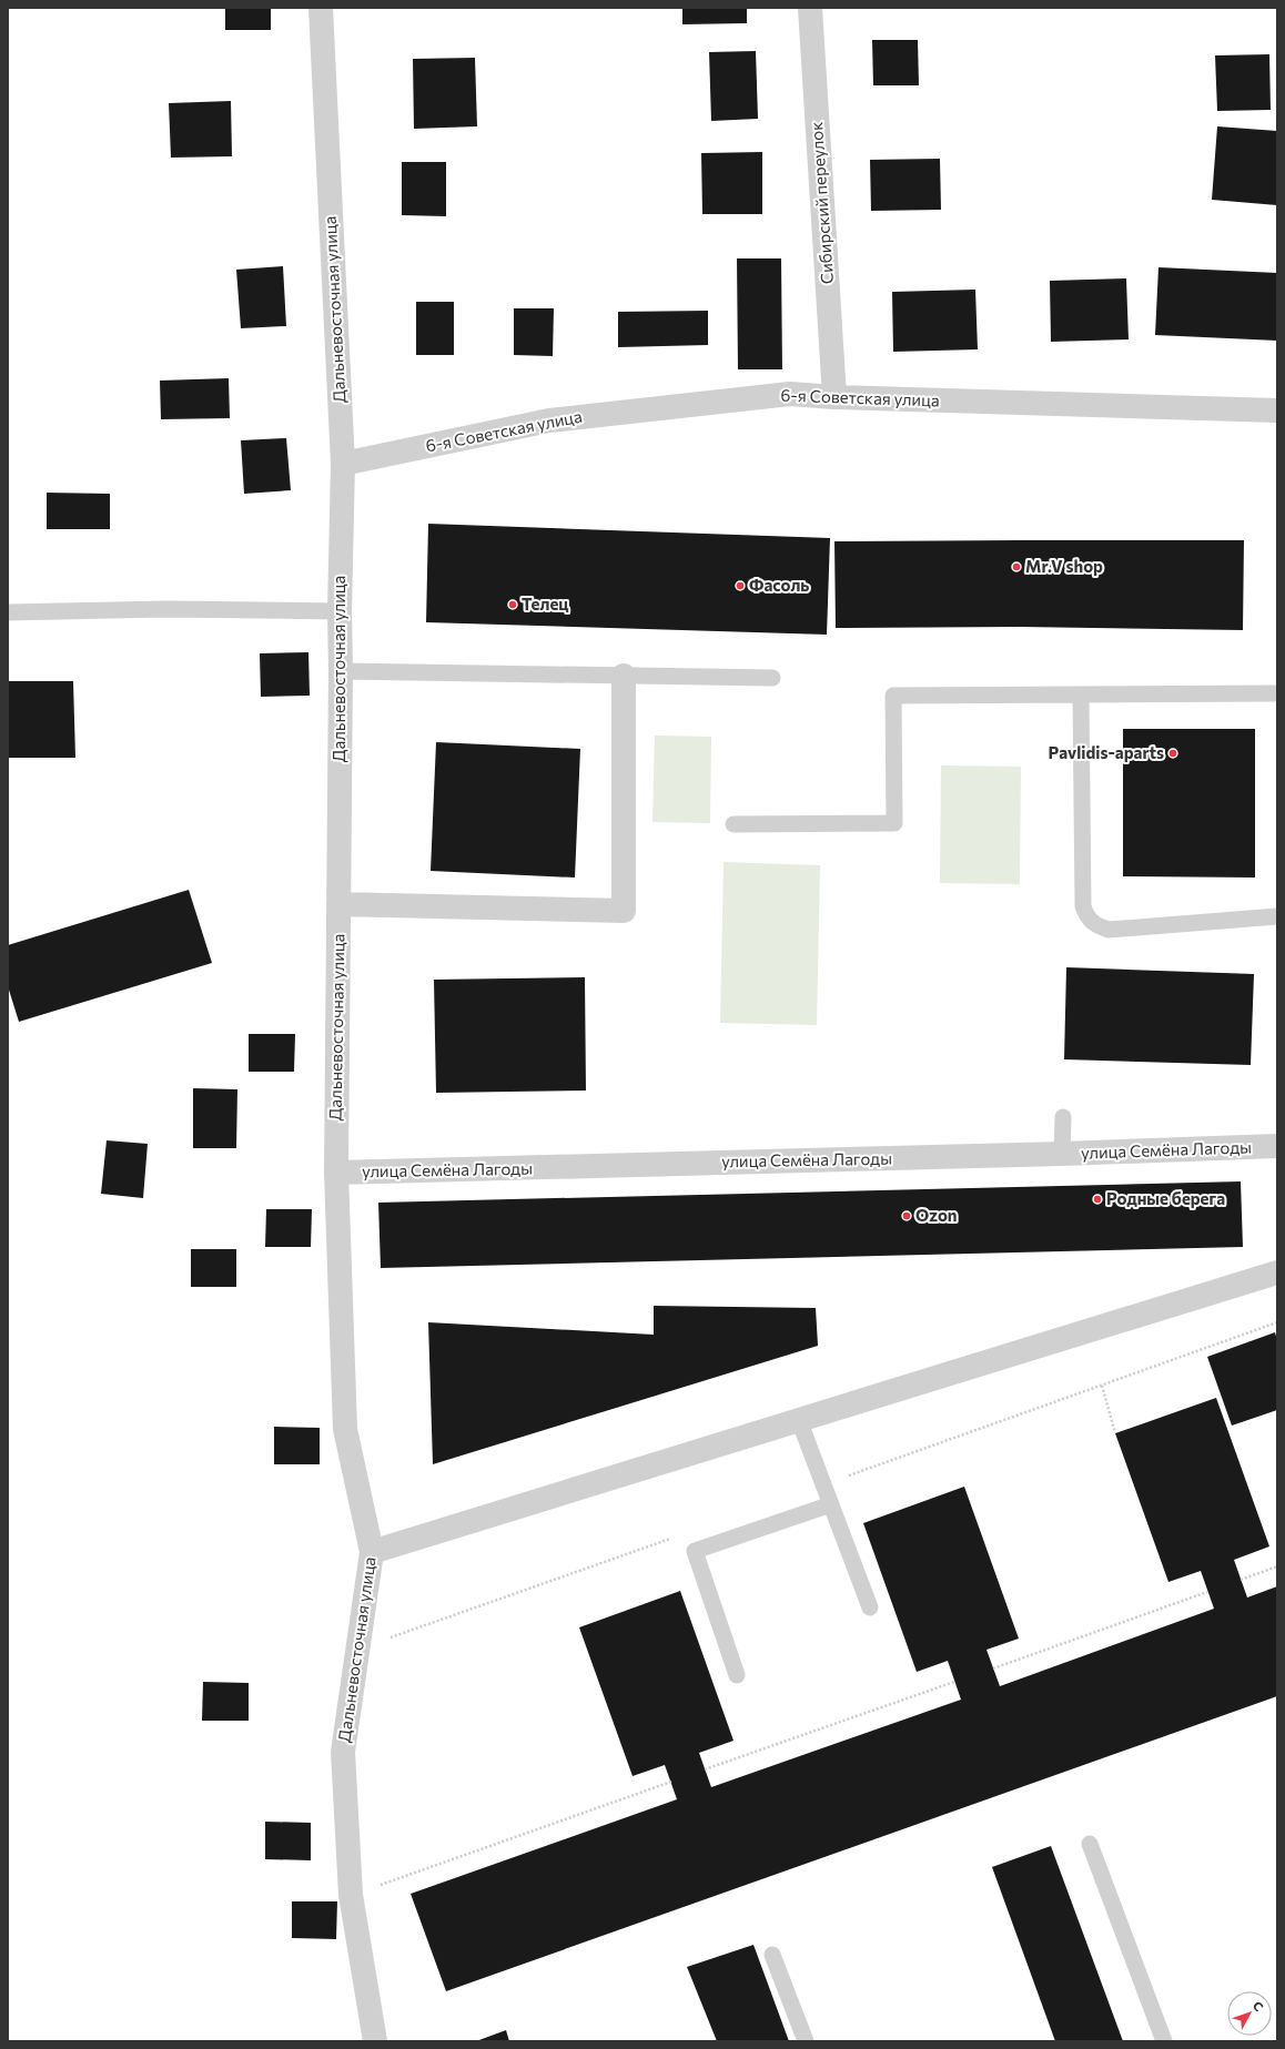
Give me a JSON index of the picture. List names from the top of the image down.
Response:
{
  "streets": {
    "street": [
      "Сибирский переулок",
      "Дальневосточная улица",
      "6-я Советская улица",
      "улица Семёна Лагоды"
    ]
  },
  "crossings": [
    ["Сибирский переулок", "6-я Советская улица"],
    ["Дальневосточная улица", "6-я Советская улица"],
    ["Дальневосточная улица", "улица Семёна Лагоды"]
  ],
  "places": [
    "Mr.V shop",
    "Фасоль",
    "Телец",
    "Pavlidis-aparts",
    "Родные берега",
    "Ozon"
  ],
  "north": "top right"
}
